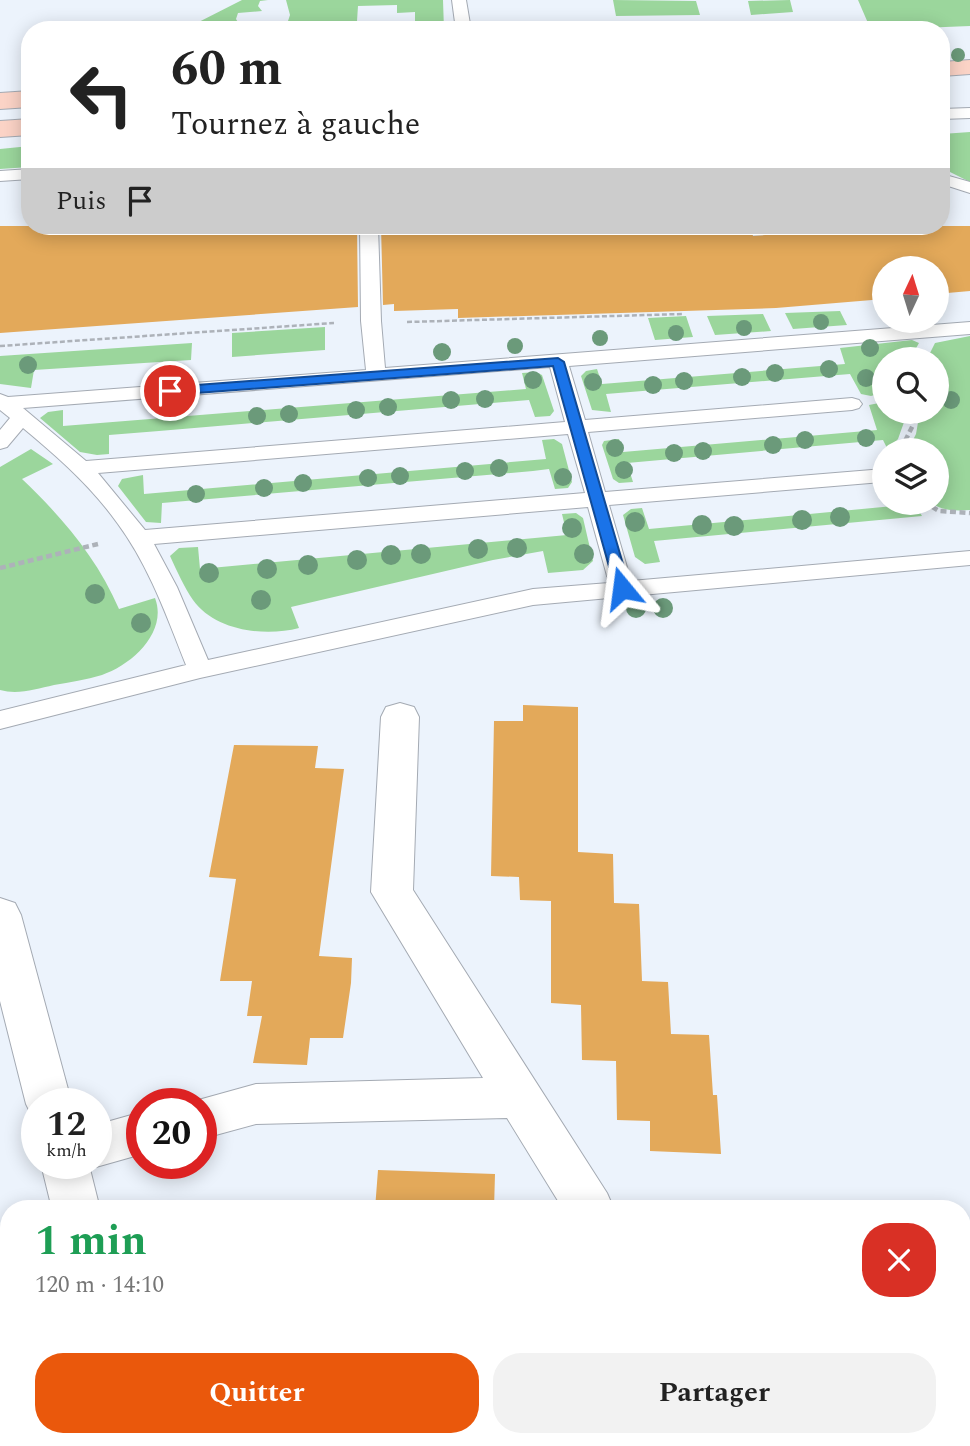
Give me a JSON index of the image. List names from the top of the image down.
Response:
{
  "north": "top",
  "page": {
    "turn": ["60 m", "Tournez à gauche"],
    "then": "Puis",
    "speed": "12 km/h",
    "limit": "20",
    "heading": ["1 min", "120 m · 14:10"],
    "buttons": ["Quitter", "Partager"]
  }
}
